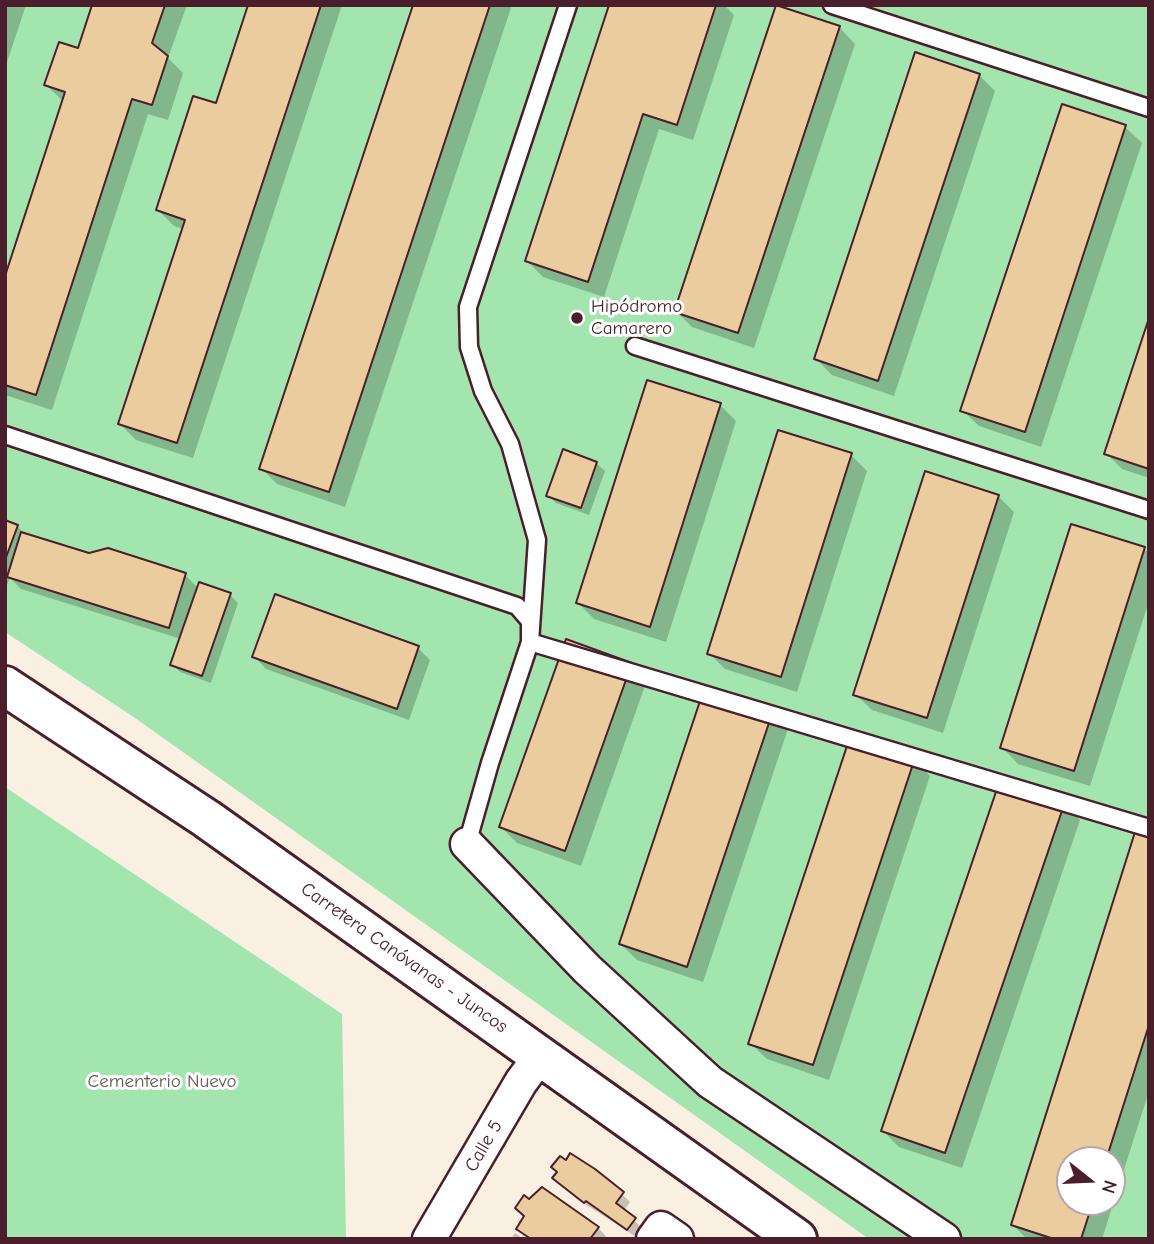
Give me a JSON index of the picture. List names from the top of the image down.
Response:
{
  "streets": {
    "main road": ["Carretera Canóvanas - Juncos"],
    "street": ["Calle 5"]
  },
  "crossings": [
    ["Carretera Canóvanas - Juncos", "Calle 5"]
  ],
  "parks": ["Cementerio Nuevo"],
  "places": ["Hipódromo Camarero"],
  "north": "right"
}
